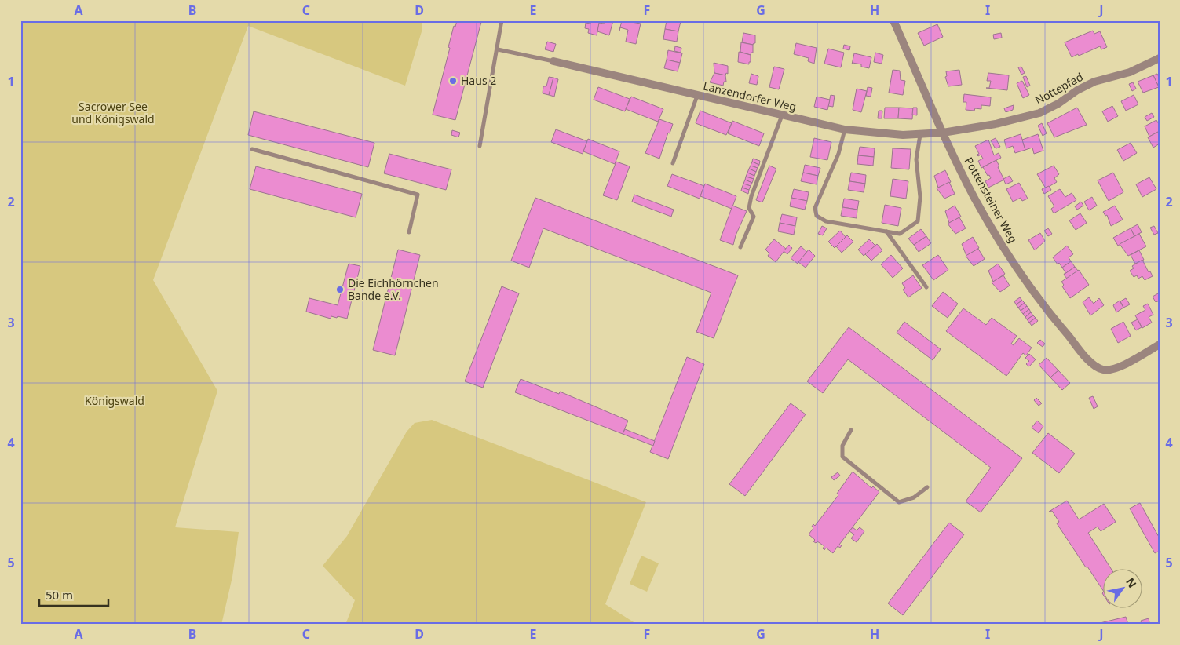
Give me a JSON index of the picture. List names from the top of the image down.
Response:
{
  "streets": {
    "street": ["Nottepfad", "Lanzendorfer Weg", "Pottensteiner Weg"]
  },
  "crossings": [
    ["Nottepfad", "Lanzendorfer Weg"],
    ["Nottepfad", "Pottensteiner Weg"],
    ["Lanzendorfer Weg", "Pottensteiner Weg"]
  ],
  "parks": ["Sacrower See und Königswald", "Königswald"],
  "places": ["Haus 2", "Die Eichhörnchen Bande e.V."],
  "scale_bar": "50 m",
  "north": "top right",
  "grid": {
    "columns": [
      "A",
      "B",
      "C",
      "D",
      "E",
      "F",
      "G",
      "H",
      "I",
      "J"
    ],
    "rows": [
      "1",
      "2",
      "3",
      "4",
      "5"
    ]
  }
}
